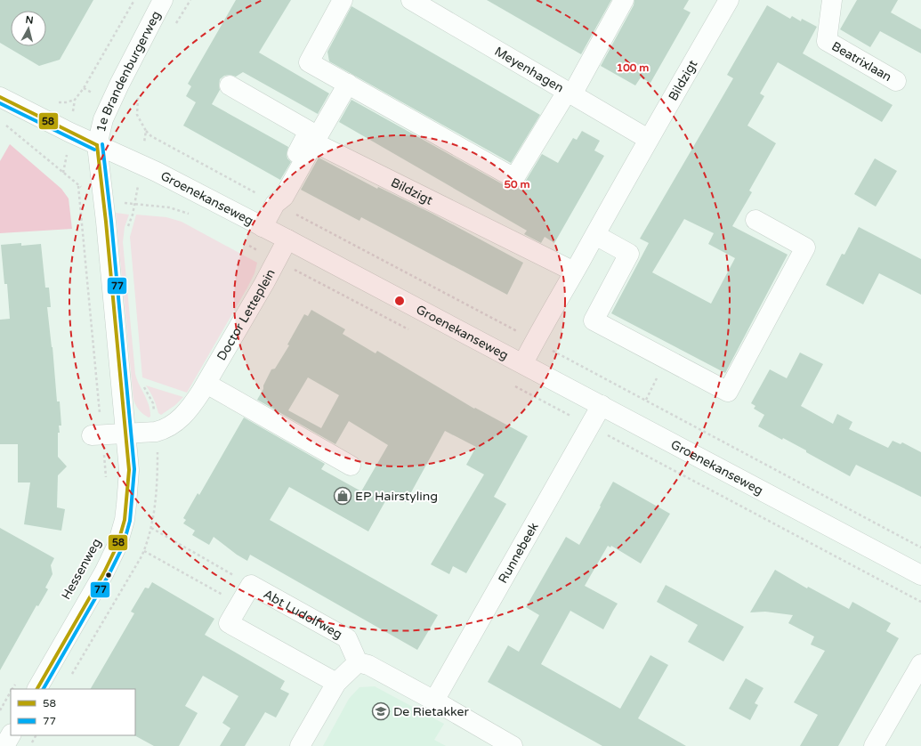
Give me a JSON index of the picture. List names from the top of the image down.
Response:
{
  "streets": {
    "street": [
      "Beatrixlaan",
      "Meyenhagen",
      "1e Brandenburgerweg",
      "Bildzigt",
      "Groenekanseweg",
      "Doctor Letteplein",
      "Runnebeek",
      "Hessenweg",
      "Abt Ludolfweg"
    ]
  },
  "crossings": [
    ["Meyenhagen", "Bildzigt"],
    ["1e Brandenburgerweg", "Groenekanseweg"],
    ["Bildzigt", "Groenekanseweg"],
    ["Groenekanseweg", "Doctor Letteplein"],
    ["Groenekanseweg", "Runnebeek"],
    ["Doctor Letteplein", "Hessenweg"]
  ],
  "places": {
    "shop": ["EP Hairstyling"],
    "school or university": ["De Rietakker"]
  },
  "lines": ["transit line 58", "transit line 77"],
  "legend": ["58", "77"],
  "north": "top",
  "rings": ["100 m", "50 m"]
}
